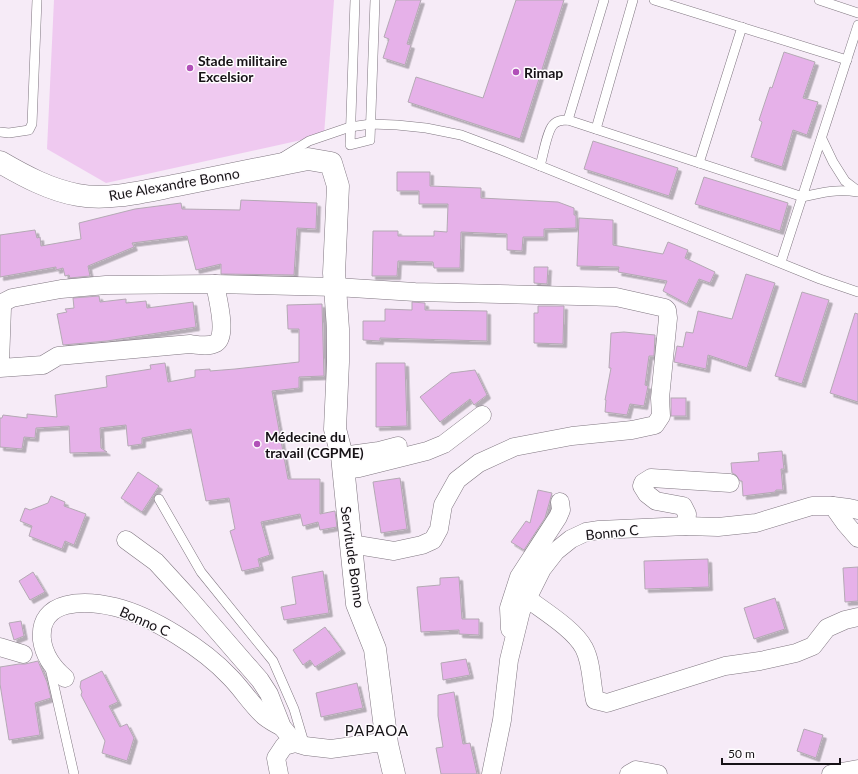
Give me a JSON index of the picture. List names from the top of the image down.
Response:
{
  "streets": {
    "street": ["Rue Alexandre Bonno", "Bonno C", "Servitude Bonno"]
  },
  "crossings": [
    ["Rue Alexandre Bonno", "Servitude Bonno"]
  ],
  "districts": ["PAPAOA"],
  "places": ["Stade militaire Excelsior", "Rimap", "Médecine du travail (CGPME)"],
  "scale_bar": "50 m"
}
